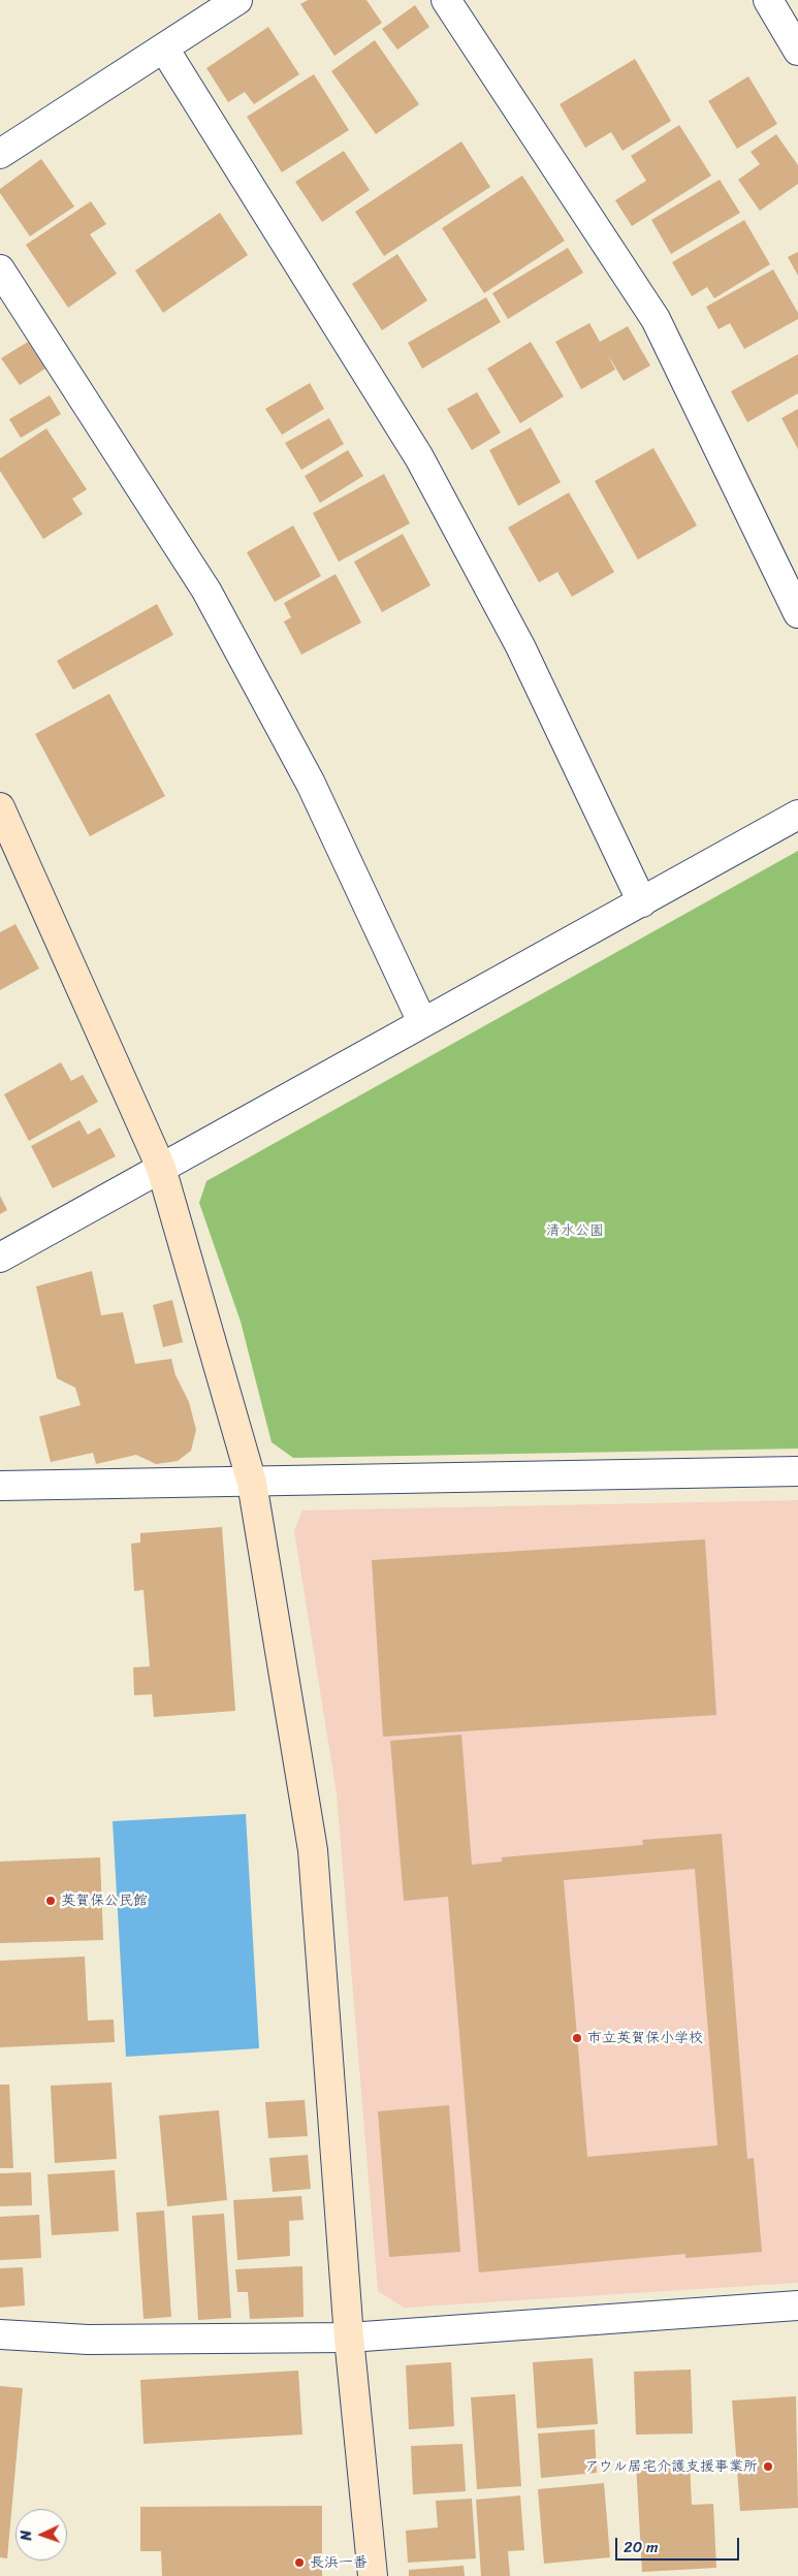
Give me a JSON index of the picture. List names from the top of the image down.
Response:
{
  "parks": ["清水公園"],
  "places": [
    "英賀保公民館",
    "市立英賀保小学校",
    "アウル居宅介護支援事業所",
    "長浜一番"
  ],
  "scale_bar": "20 m",
  "north": "left"
}
